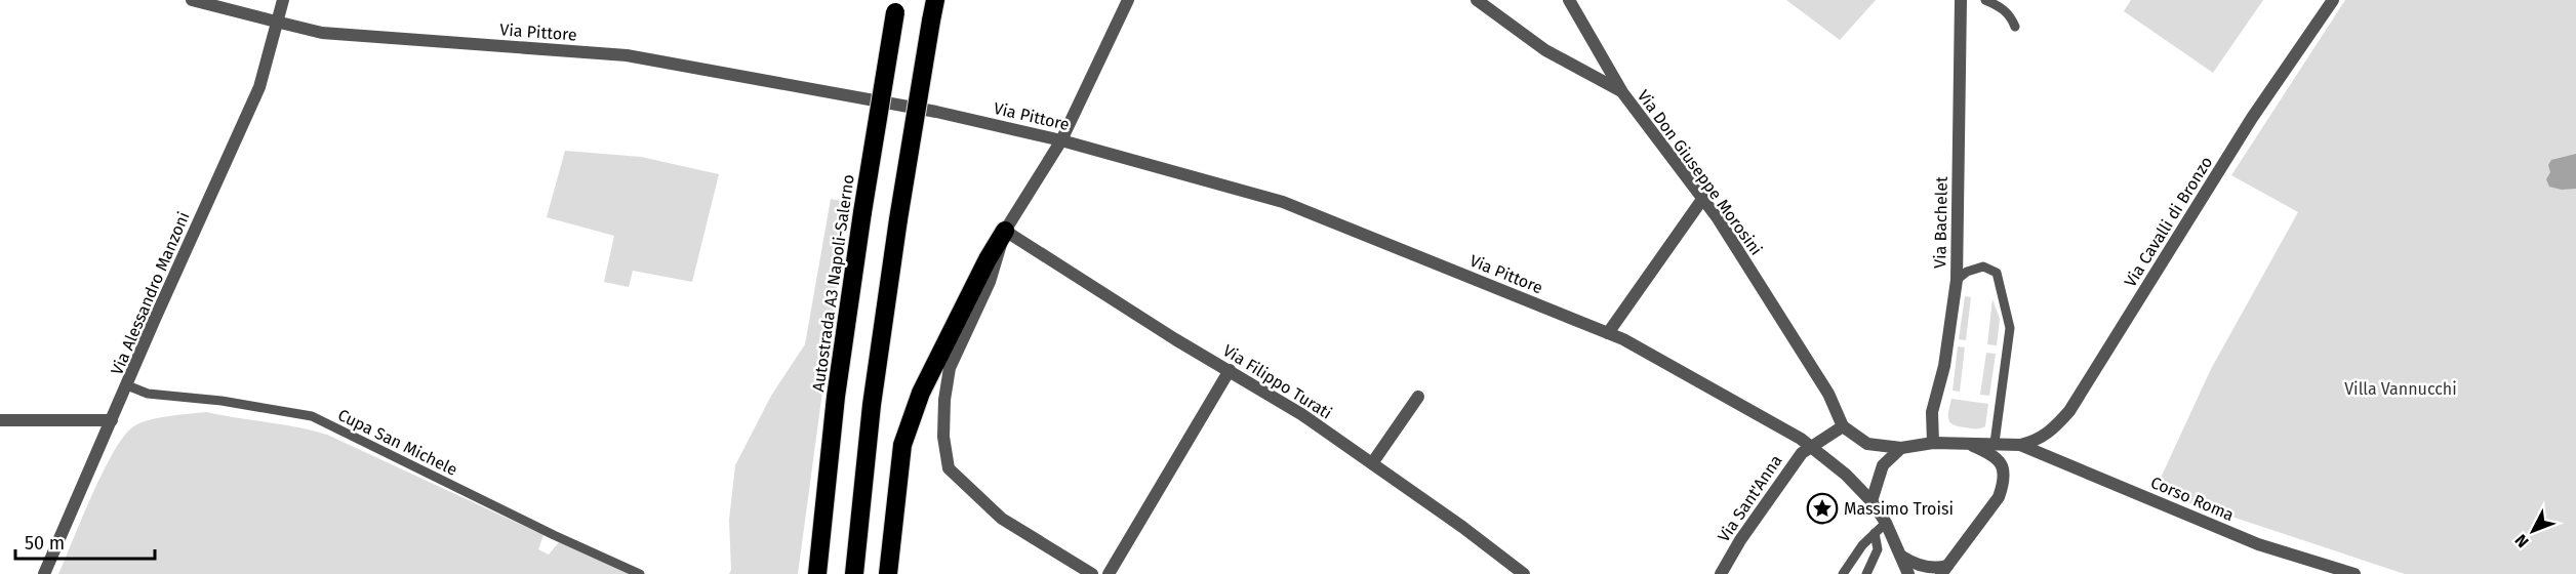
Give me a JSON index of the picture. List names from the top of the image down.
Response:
{
  "streets": {
    "highway": ["Autostrada A3 Napoli-Salerno"],
    "street": [
      "Via Pittore",
      "Via Don Giuseppe Morosini",
      "Via Cavalli di Bronzo",
      "Via Bachelet",
      "Via Alessandro Manzoni",
      "Via Filippo Turati",
      "Via Sant'Anna",
      "Corso Roma"
    ],
    "lane": ["Cupa San Michele"]
  },
  "crossings": [
    ["Via Pittore", "Via Bachelet"],
    ["Via Pittore", "Via Alessandro Manzoni"],
    ["Via Pittore", "Via Sant'Anna"],
    ["Via Don Giuseppe Morosini", "Via Sant'Anna"],
    ["Via Cavalli di Bronzo", "Corso Roma"],
    ["Via Alessandro Manzoni", "Cupa San Michele"]
  ],
  "parks": ["Villa Vannucchi"],
  "places": {
    "place": ["Massimo Troisi"]
  },
  "scale_bar": "50 m",
  "north": "bottom left"
}
